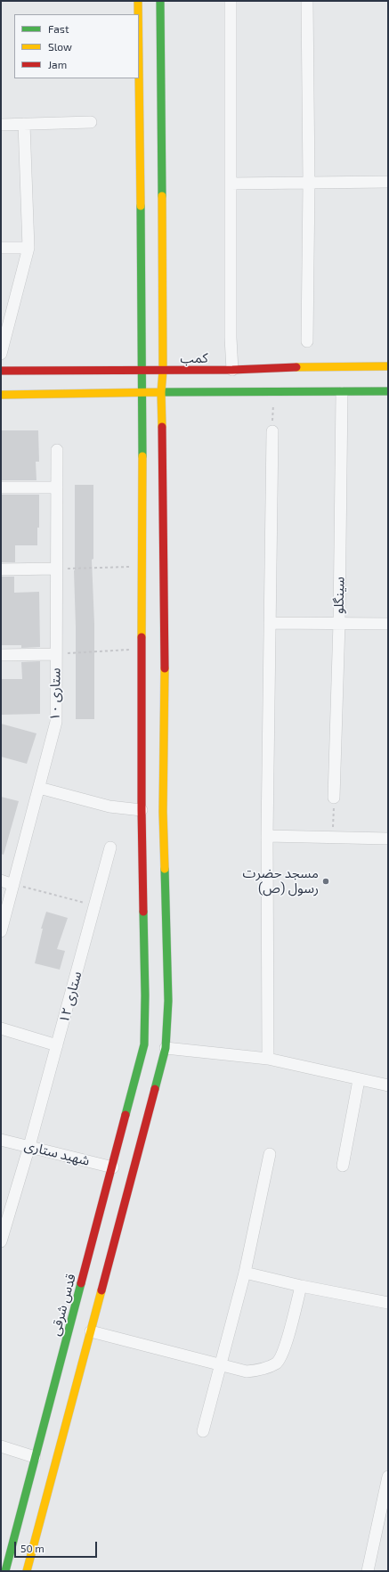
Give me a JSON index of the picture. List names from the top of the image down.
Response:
{
  "streets": {
    "street": [
      "کمب",
      "سینگلو",
      "ستاری ۱۰",
      "ستاری ۱۲",
      "شهید ستاری",
      "قدس شرقی"
    ]
  },
  "crossings": [
    ["ستاری ۱۲", "شهید ستاری"],
    ["شهید ستاری", "قدس شرقی"]
  ],
  "places": ["مسجد حضرت رسول (ص)"],
  "legend": ["Fast", "Slow", "Jam"],
  "scale_bar": "50 m"
}
